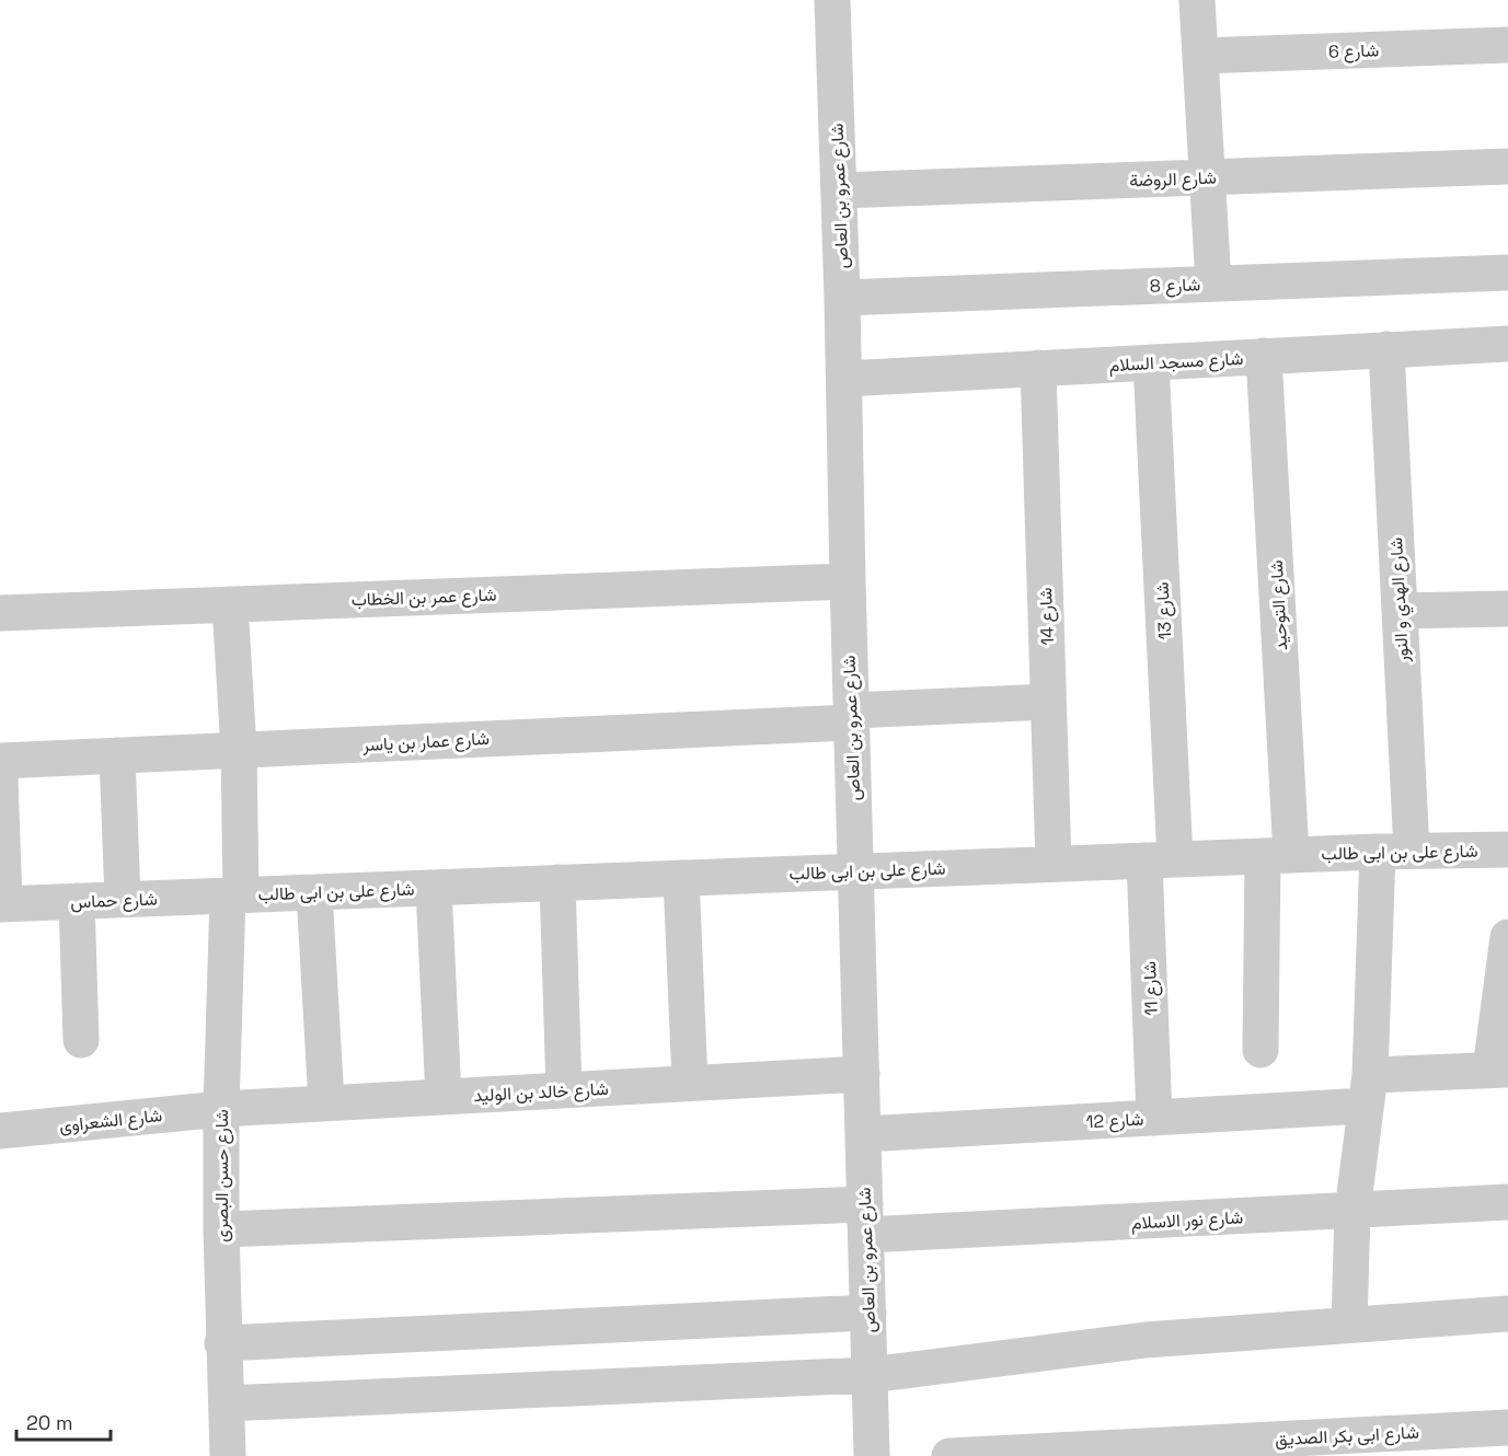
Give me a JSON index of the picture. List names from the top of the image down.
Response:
{
  "streets": {
    "street": [
      "شارع 6",
      "شارع الروضة",
      "شارع عمرو بن العاص",
      "شارع 8",
      "شارع مسجد السلام",
      "شارع عمر بن الخطاب",
      "شارع الهدي و النور",
      "شارع التوحيد",
      "شارع 13",
      "شارع 14",
      "شارع عمار بن ياسر",
      "شارع على بن ابى طالب",
      "شارع حماس",
      "شارع 11",
      "شارع خالد بن الوليد",
      "شارع الشعراوى",
      "شارع 12",
      "شارع حسن البصرى",
      "شارع نور الاسلام",
      "شارع ابى بكر الصديق"
    ]
  },
  "crossings": [
    ["شارع الروضة", "شارع عمرو بن العاص"],
    ["شارع عمرو بن العاص", "شارع 8"],
    ["شارع عمرو بن العاص", "شارع مسجد السلام"],
    ["شارع عمرو بن العاص", "شارع عمر بن الخطاب"],
    ["شارع عمرو بن العاص", "شارع عمار بن ياسر"],
    ["شارع عمرو بن العاص", "شارع على بن ابى طالب"],
    ["شارع عمرو بن العاص", "شارع خالد بن الوليد"],
    ["شارع عمرو بن العاص", "شارع 12"],
    ["شارع عمرو بن العاص", "شارع نور الاسلام"],
    ["شارع مسجد السلام", "شارع الهدي و النور"],
    ["شارع مسجد السلام", "شارع التوحيد"],
    ["شارع مسجد السلام", "شارع 13"],
    ["شارع مسجد السلام", "شارع 14"],
    ["شارع عمر بن الخطاب", "شارع حسن البصرى"],
    ["شارع الهدي و النور", "شارع على بن ابى طالب"],
    ["شارع الهدي و النور", "شارع 12"],
    ["شارع الهدي و النور", "شارع نور الاسلام"],
    ["شارع التوحيد", "شارع على بن ابى طالب"],
    ["شارع 13", "شارع على بن ابى طالب"],
    ["شارع 13", "شارع 11"],
    ["شارع 14", "شارع عمار بن ياسر"],
    ["شارع 14", "شارع على بن ابى طالب"],
    ["شارع عمار بن ياسر", "شارع حسن البصرى"],
    ["شارع على بن ابى طالب", "شارع حماس"],
    ["شارع على بن ابى طالب", "شارع 11"],
    ["شارع على بن ابى طالب", "شارع حسن البصرى"],
    ["شارع حماس", "شارع حسن البصرى"],
    ["شارع 11", "شارع 12"],
    ["شارع خالد بن الوليد", "شارع الشعراوى"],
    ["شارع خالد بن الوليد", "شارع حسن البصرى"],
    ["شارع الشعراوى", "شارع حسن البصرى"],
    ["شارع حسن البصرى", "شارع نور الاسلام"]
  ],
  "scale_bar": "20 m"
}
